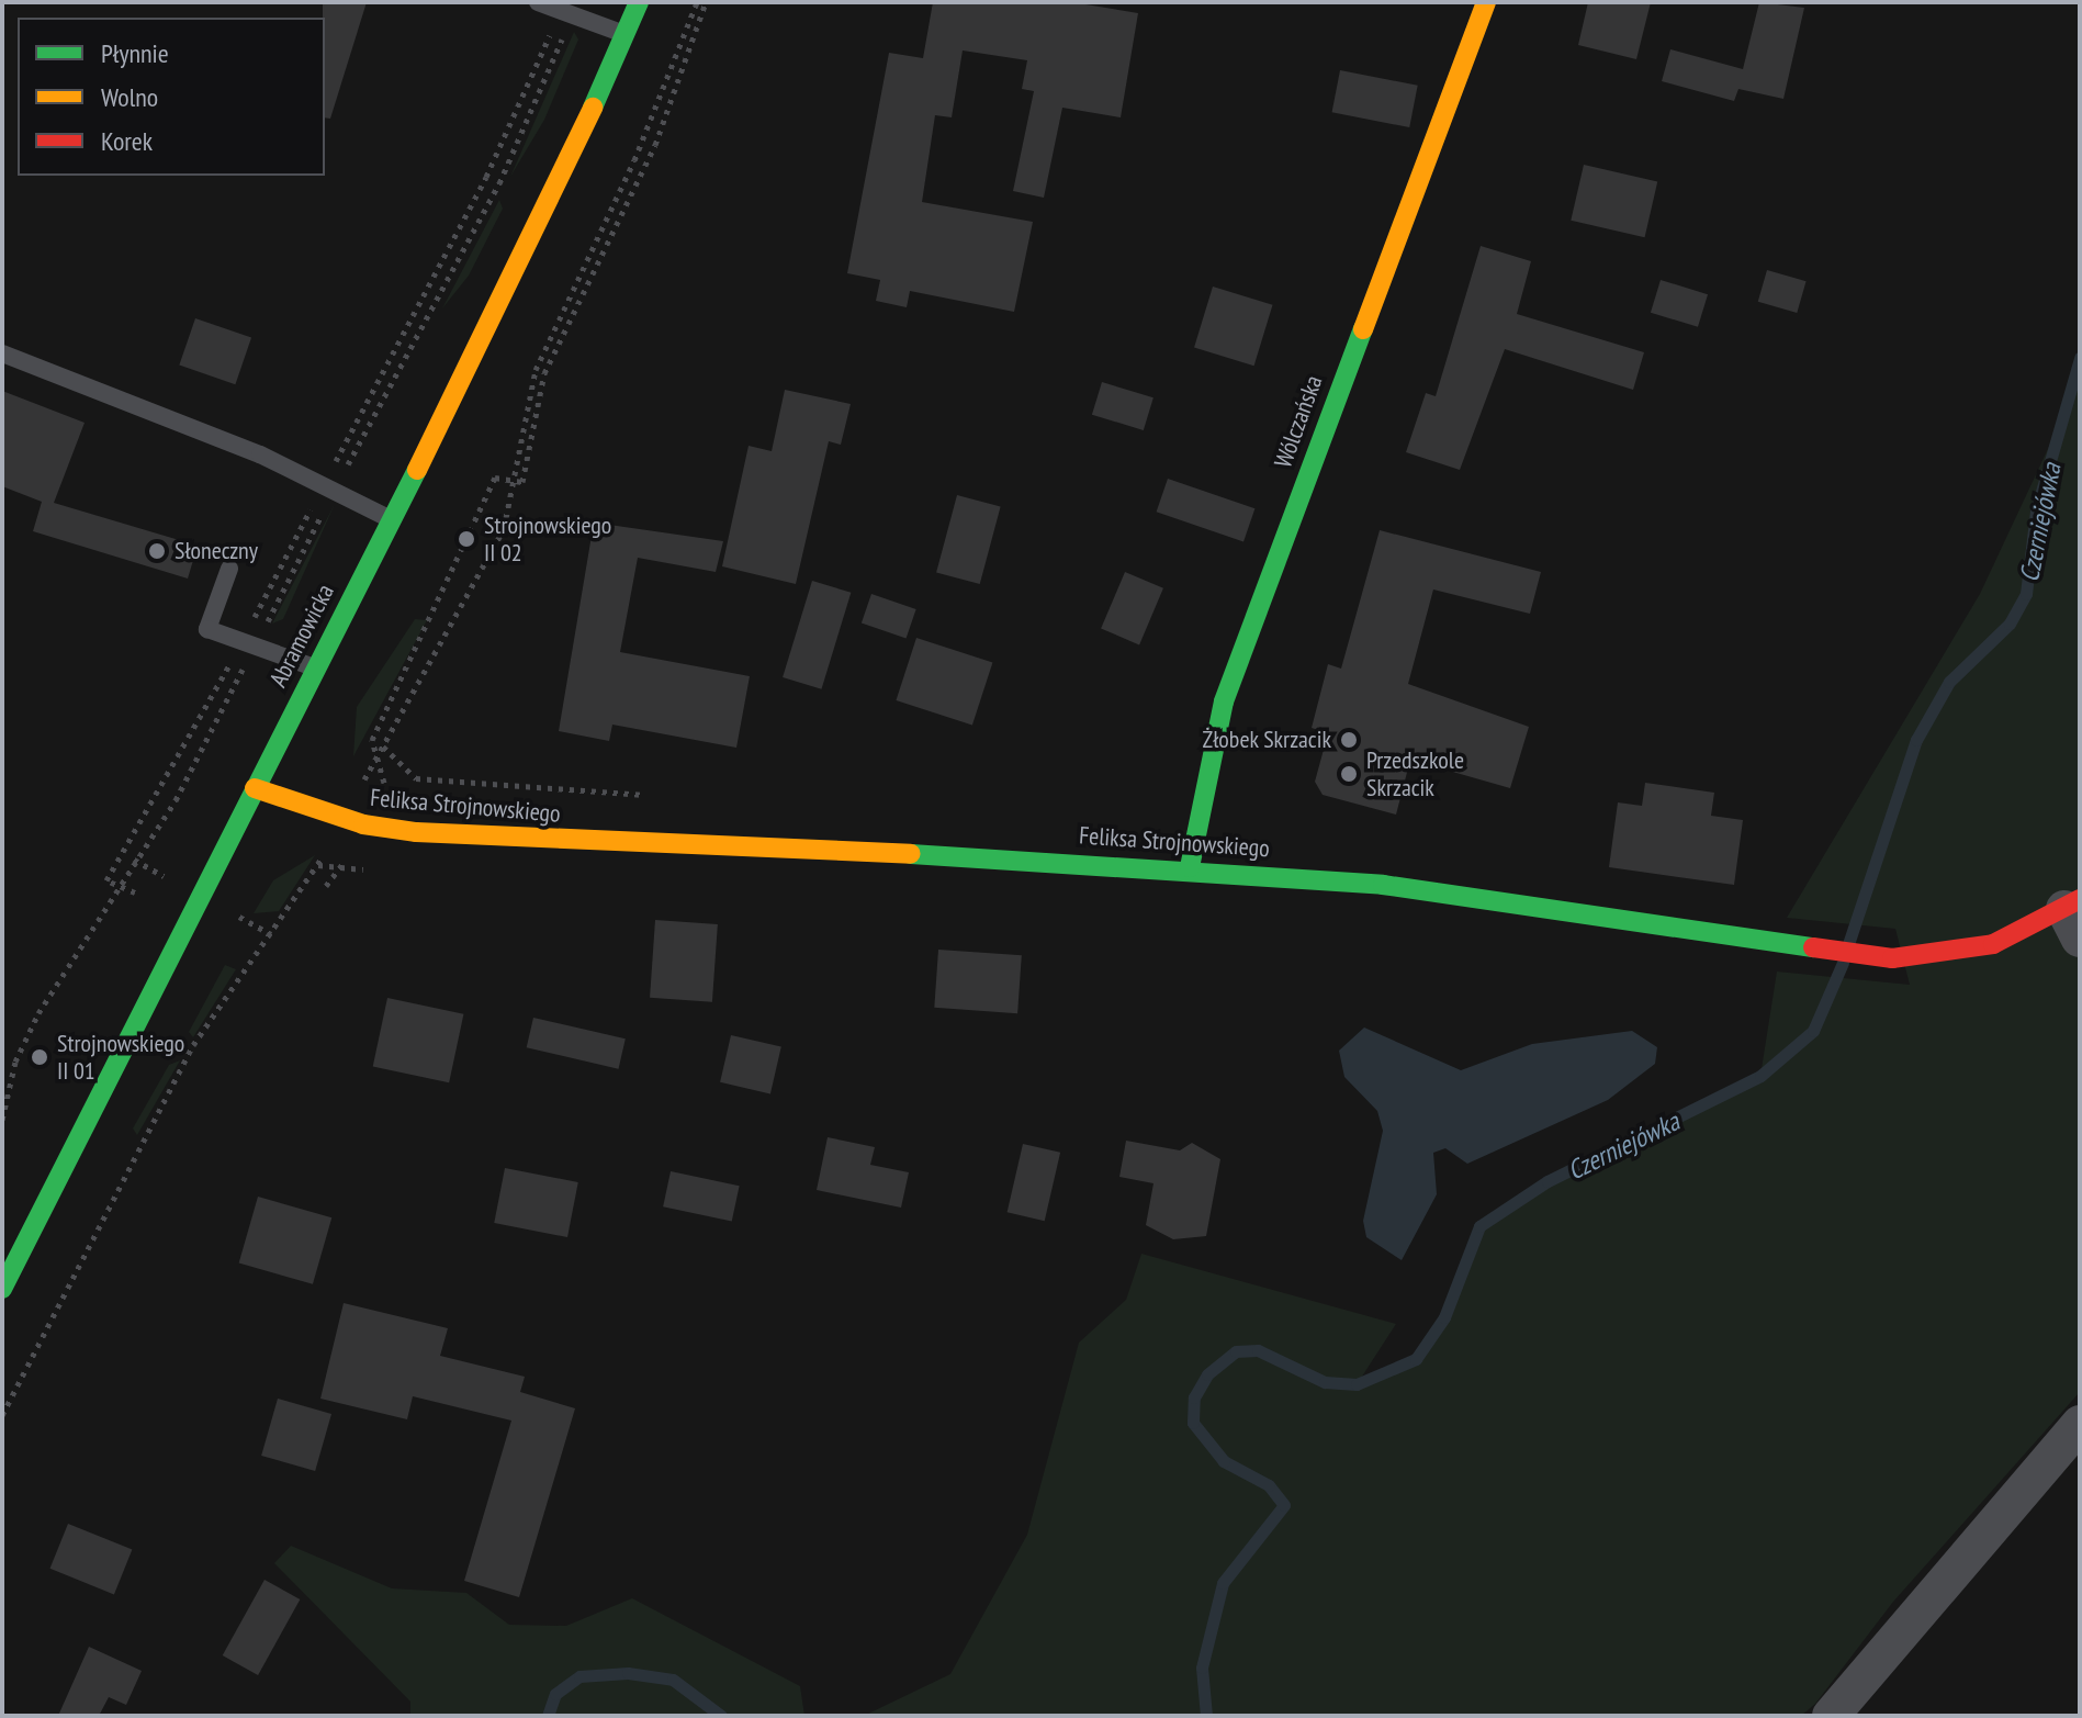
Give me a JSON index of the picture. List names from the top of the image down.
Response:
{
  "streets": {
    "street": ["Wólczańska", "Abramowicka", "Feliksa Strojnowskiego"]
  },
  "crossings": [
    ["Wólczańska", "Feliksa Strojnowskiego"],
    ["Abramowicka", "Feliksa Strojnowskiego"]
  ],
  "water": ["Czerniejówka"],
  "places": [
    "Strojnowskiego II 02",
    "Słoneczny",
    "Żłobek Skrzacik",
    "Przedszkole Skrzacik",
    "Strojnowskiego II 01"
  ],
  "legend": ["Płynnie", "Wolno", "Korek"]
}
